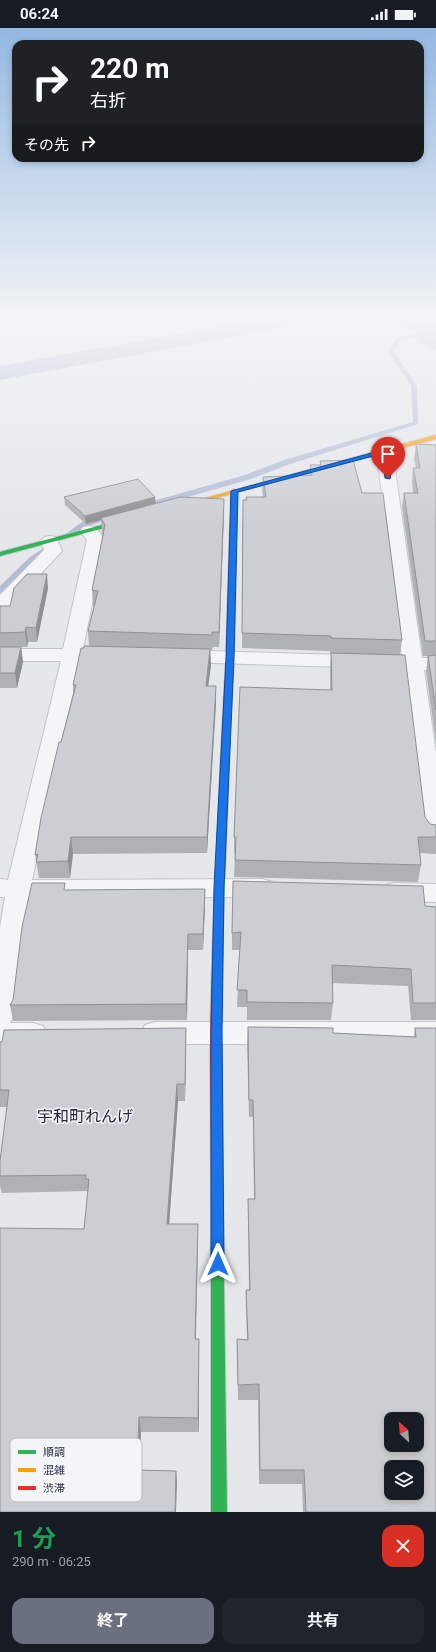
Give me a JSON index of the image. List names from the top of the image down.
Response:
{
  "districts": ["宇和町れんげ"],
  "legend": ["順調", "混雑", "渋滞"],
  "north": "top left",
  "page": {
    "status": "06:24",
    "turn": ["220 m", "右折"],
    "then": "その先",
    "heading": ["1 分", "290 m · 06:25"],
    "buttons": ["終了", "共有"]
  }
}
